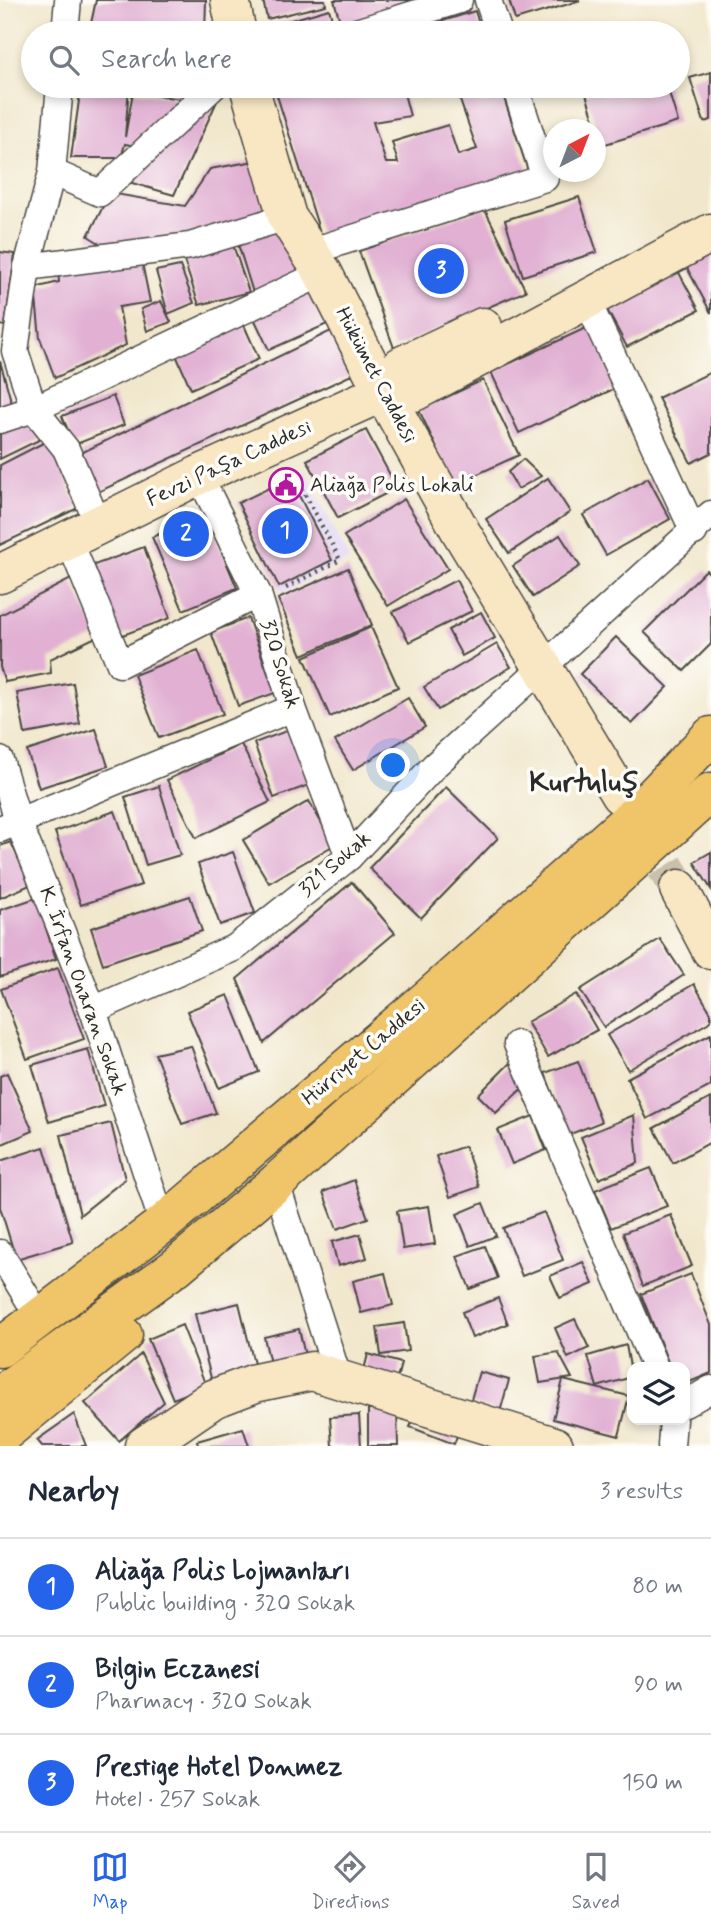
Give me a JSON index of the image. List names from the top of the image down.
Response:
{
  "streets": {
    "highway": ["Hürriyet Caddesi"],
    "street": [
      "Hükümet Caddesi",
      "Fevzi Paşa Caddesi",
      "320 Sokak",
      "321 Sokak",
      "K. İrfan Onaran Sokak"
    ]
  },
  "crossings": [
    ["Hükümet Caddesi", "Fevzi Paşa Caddesi"],
    ["Hükümet Caddesi", "321 Sokak"],
    ["Fevzi Paşa Caddesi", "320 Sokak"],
    ["320 Sokak", "321 Sokak"],
    ["321 Sokak", "K. İrfan Onaran Sokak"],
    ["K. İrfan Onaran Sokak", "Hürriyet Caddesi"]
  ],
  "districts": ["Kurtuluş"],
  "places": {
    "public building": ["Aliağa Polis Lokali"]
  },
  "north": "top right",
  "page": {
    "search": "Search here",
    "pins": ["3", "1", "2"],
    "heading": ["Nearby", "3 results"],
    "list": [
      {
        "mark": "1",
        "name": "Aliağa Polis Lojmanları",
        "note": "Public building · 320 Sokak",
        "value": "80 m"
      },
      {
        "mark": "2",
        "name": "Bilgin Eczanesi",
        "note": "Pharmacy · 320 Sokak",
        "value": "90 m"
      },
      {
        "mark": "3",
        "name": "Prestige Hotel Donmez",
        "note": "Hotel · 257 Sokak",
        "value": "150 m"
      }
    ],
    "nav": ["Map", "Directions", "Saved"]
  }
}
